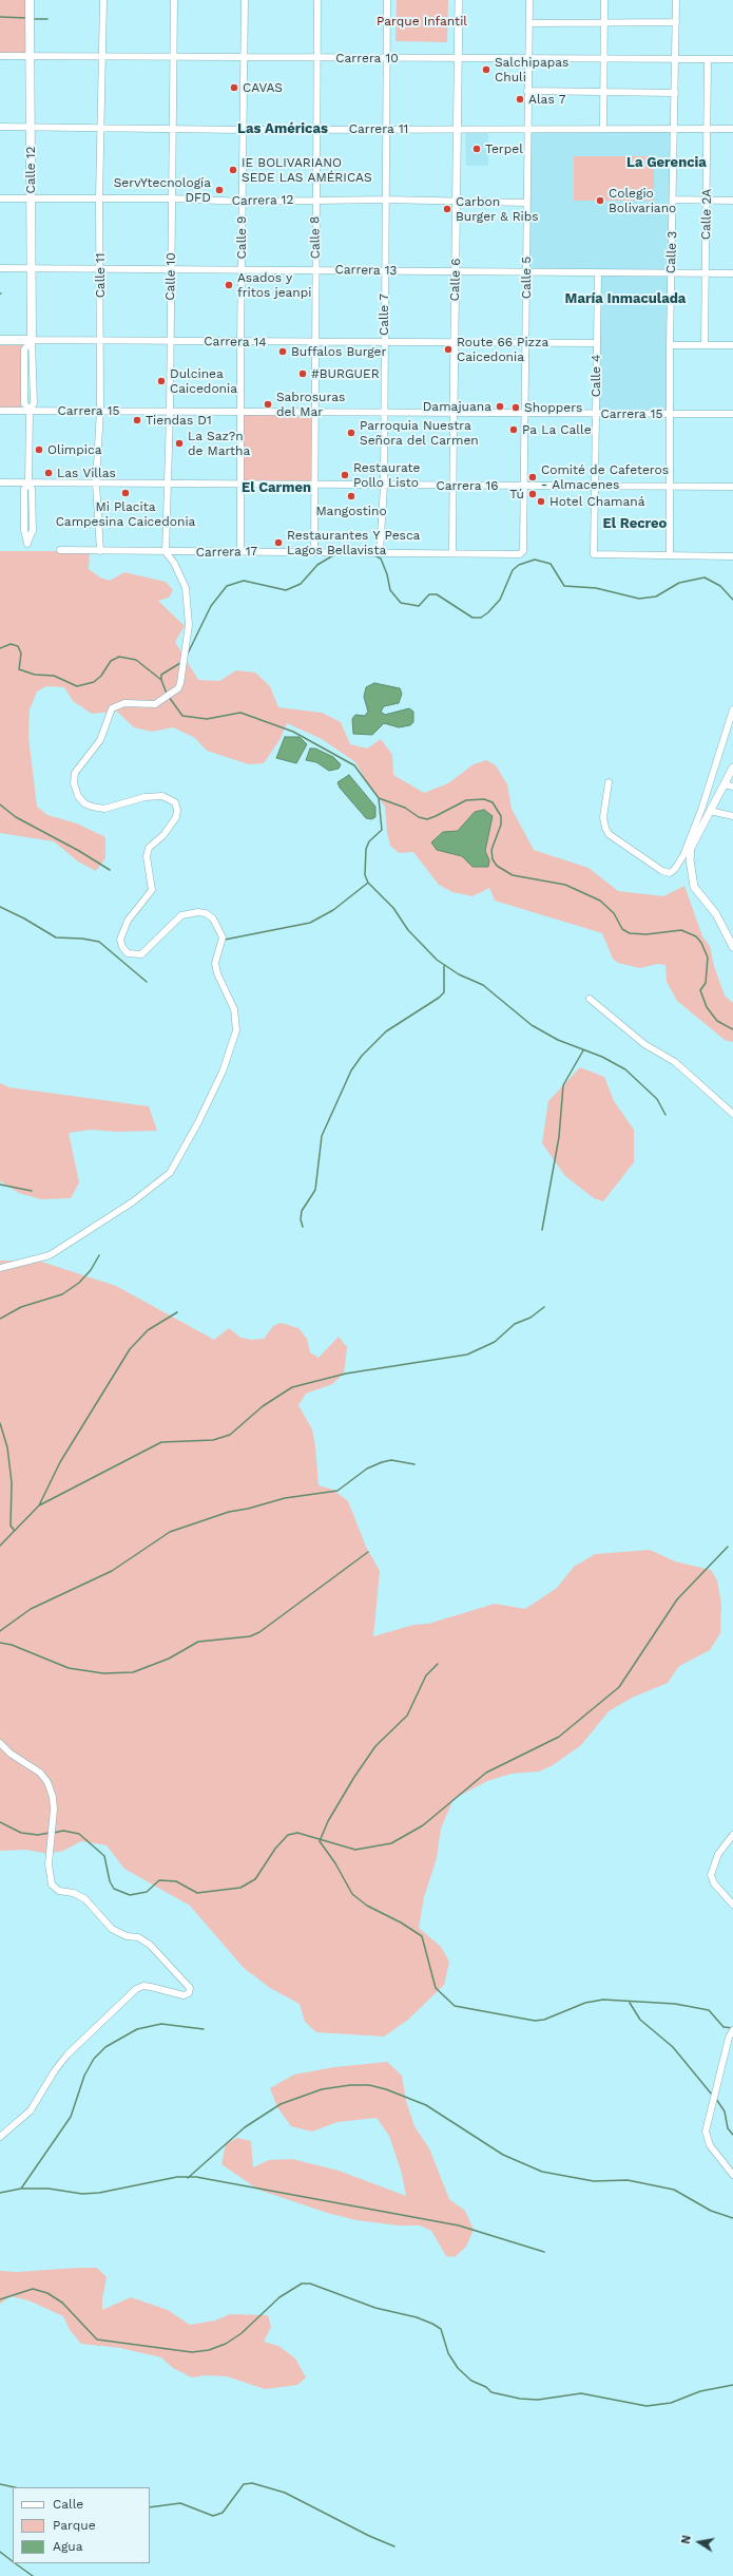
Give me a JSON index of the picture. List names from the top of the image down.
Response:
{
  "streets": {
    "main road": ["Calle 12", "Carrera 14"],
    "street": [
      "Carrera 10",
      "Carrera 11",
      "Carrera 12",
      "Calle 2A",
      "Calle 9",
      "Calle 8",
      "Calle 3",
      "Carrera 13",
      "Calle 11",
      "Calle 10",
      "Calle 5",
      "Calle 6",
      "Calle 7",
      "Calle 4",
      "Carrera 15",
      "Carrera 16",
      "Carrera 17"
    ]
  },
  "crossings": [
    ["Carrera 10", "Calle 12"],
    ["Carrera 10", "Calle 2A"],
    ["Carrera 10", "Calle 9"],
    ["Carrera 10", "Calle 8"],
    ["Carrera 10", "Calle 3"],
    ["Carrera 10", "Calle 11"],
    ["Carrera 10", "Calle 10"],
    ["Carrera 10", "Calle 5"],
    ["Carrera 10", "Calle 6"],
    ["Carrera 10", "Calle 7"],
    ["Carrera 11", "Calle 12"],
    ["Carrera 11", "Calle 2A"],
    ["Carrera 11", "Calle 9"],
    ["Carrera 11", "Calle 8"],
    ["Carrera 11", "Calle 3"],
    ["Carrera 11", "Calle 11"],
    ["Carrera 11", "Calle 10"],
    ["Carrera 11", "Calle 5"],
    ["Carrera 11", "Calle 6"],
    ["Carrera 11", "Calle 7"],
    ["Calle 12", "Carrera 12"],
    ["Calle 12", "Carrera 13"],
    ["Calle 12", "Carrera 14"],
    ["Calle 12", "Carrera 15"],
    ["Calle 12", "Carrera 16"],
    ["Carrera 12", "Calle 9"],
    ["Carrera 12", "Calle 8"],
    ["Carrera 12", "Calle 11"],
    ["Carrera 12", "Calle 10"],
    ["Carrera 12", "Calle 5"],
    ["Carrera 12", "Calle 6"],
    ["Carrera 12", "Calle 7"],
    ["Calle 2A", "Carrera 13"],
    ["Calle 9", "Carrera 13"],
    ["Calle 9", "Carrera 14"],
    ["Calle 9", "Carrera 15"],
    ["Calle 9", "Carrera 16"],
    ["Calle 9", "Carrera 17"],
    ["Calle 8", "Carrera 13"],
    ["Calle 8", "Carrera 14"],
    ["Calle 8", "Carrera 15"],
    ["Calle 8", "Carrera 16"],
    ["Calle 8", "Carrera 17"],
    ["Calle 3", "Carrera 13"],
    ["Calle 3", "Calle 4"],
    ["Calle 3", "Carrera 15"],
    ["Calle 3", "Carrera 16"],
    ["Carrera 13", "Calle 11"],
    ["Carrera 13", "Calle 10"],
    ["Carrera 13", "Calle 5"],
    ["Carrera 13", "Calle 6"],
    ["Carrera 13", "Calle 7"],
    ["Carrera 13", "Calle 4"],
    ["Calle 11", "Carrera 14"],
    ["Calle 11", "Carrera 15"],
    ["Calle 11", "Carrera 16"],
    ["Calle 11", "Carrera 17"],
    ["Calle 10", "Carrera 14"],
    ["Calle 10", "Carrera 15"],
    ["Calle 10", "Carrera 16"],
    ["Calle 10", "Carrera 17"],
    ["Calle 5", "Carrera 14"],
    ["Calle 5", "Carrera 15"],
    ["Calle 5", "Carrera 16"],
    ["Calle 5", "Carrera 17"],
    ["Calle 6", "Carrera 14"],
    ["Calle 6", "Carrera 15"],
    ["Calle 6", "Carrera 16"],
    ["Calle 6", "Carrera 17"],
    ["Calle 7", "Carrera 14"],
    ["Calle 7", "Carrera 15"],
    ["Calle 7", "Carrera 16"],
    ["Calle 7", "Carrera 17"],
    ["Carrera 14", "Calle 4"],
    ["Calle 4", "Carrera 15"],
    ["Calle 4", "Carrera 16"]
  ],
  "districts": [
    "Las Américas",
    "La Gerencia",
    "María Inmaculada",
    "El Carmen",
    "El Recreo"
  ],
  "parks": ["Parque Infantil"],
  "places": [
    "Salchipapas Chuli",
    "CAVAS",
    "Alas 7",
    "Terpel",
    "IE BOLIVARIANO SEDE LAS AMÉRICAS",
    "ServYtecnología DFD",
    "Colegio Bolivariano",
    "Carbon Burger & Ribs",
    "Asados y fritos jeanpi",
    "Route 66 Pizza Caicedonia",
    "Buffalos Burger",
    "#BURGUER",
    "Dulcinea Caicedonia",
    "Sabrosuras del Mar",
    "Damajuana",
    "Shoppers",
    "Tiendas D1",
    "Pa La Calle",
    "Parroquia Nuestra Señora del Carmen",
    "La Saz?n de Martha",
    "Olimpica",
    "Las Villas",
    "Restaurate Pollo Listo",
    "Comité de Cafeteros - Almacenes",
    "Mi Placita Campesina Caicedonia",
    "Tú",
    "Mangostino",
    "Hotel Chamaná",
    "Restaurantes Y Pesca Lagos Bellavista"
  ],
  "legend": ["Calle", "Parque", "Agua"],
  "north": "left"
}
